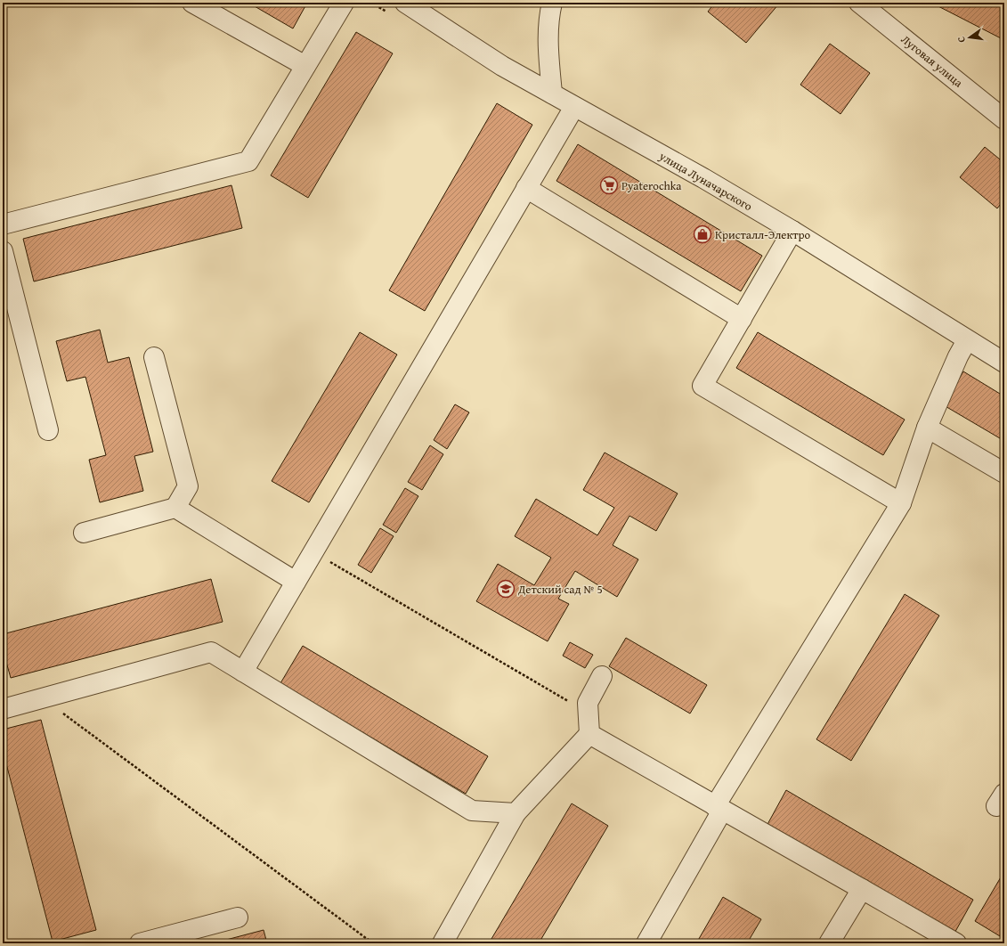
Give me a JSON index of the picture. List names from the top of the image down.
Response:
{
  "streets": {
    "street": ["Луговая улица", "улица Луначарского"]
  },
  "places": {
    "supermarket": ["Pyaterochka"],
    "shop": ["Кристалл-Электро"],
    "school or university": ["Детский сад № 5"]
  },
  "north": "left"
}
